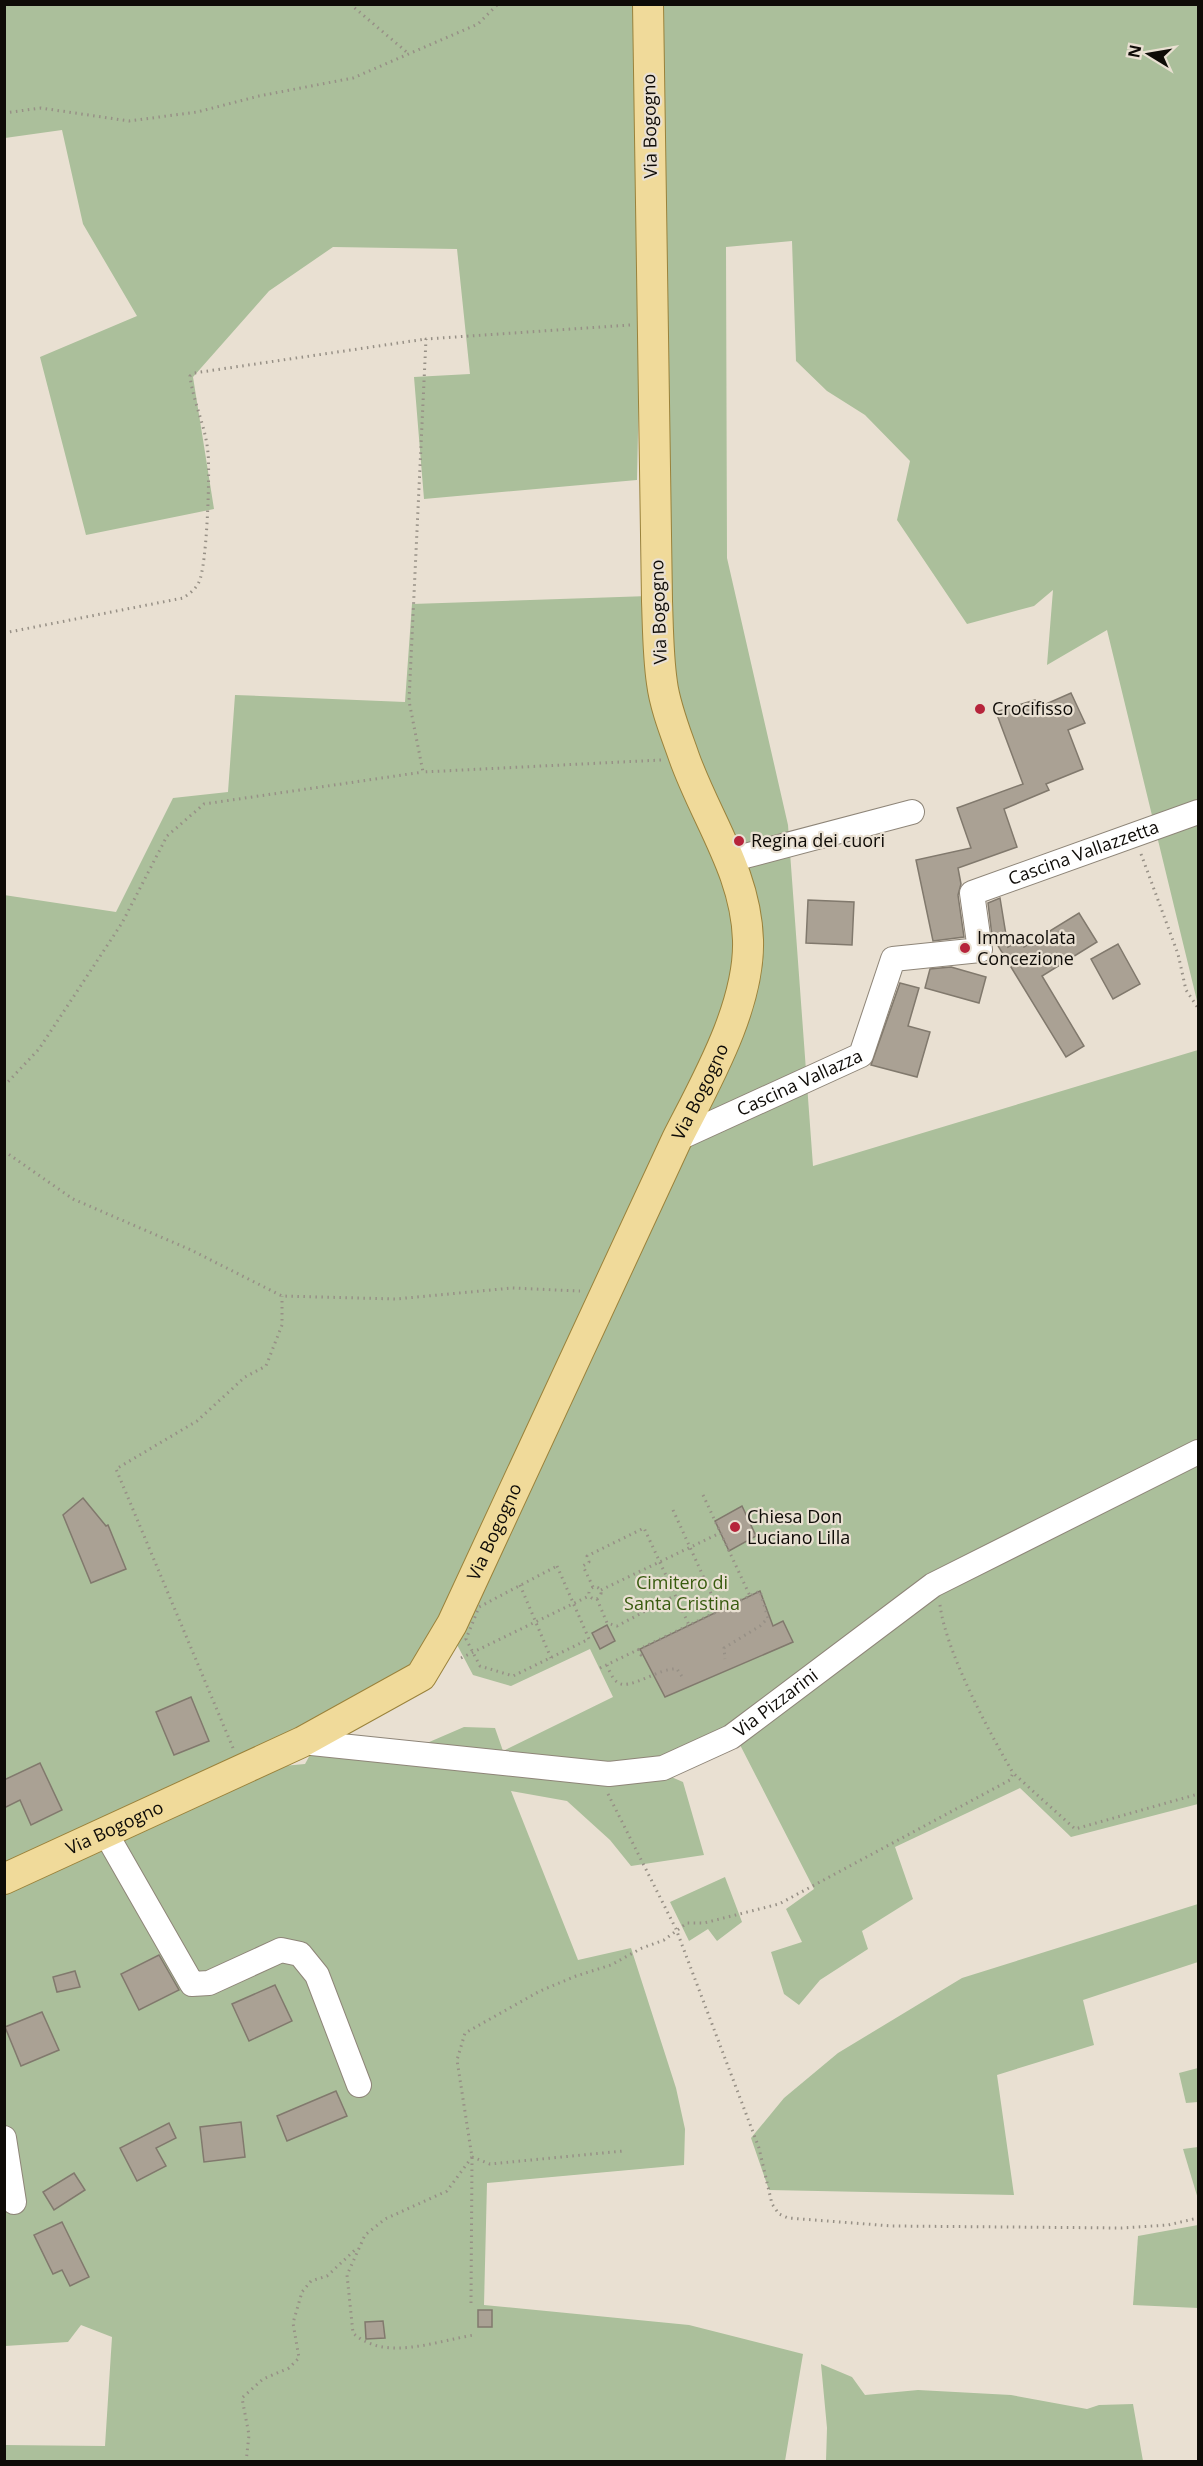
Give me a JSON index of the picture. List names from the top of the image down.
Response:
{
  "streets": {
    "main road": ["Via Bogogno"],
    "street": ["Cascina Vallazzetta", "Cascina Vallazza", "Via Pizzarini"]
  },
  "crossings": [
    ["Via Bogogno", "Cascina Vallazza"],
    ["Via Bogogno", "Via Pizzarini"],
    ["Cascina Vallazzetta", "Cascina Vallazza"]
  ],
  "parks": ["Cimitero di Santa Cristina"],
  "places": [
    "Crocifisso",
    "Regina dei cuori",
    "Immacolata Concezione",
    "Chiesa Don Luciano Lilla"
  ],
  "north": "left"
}
